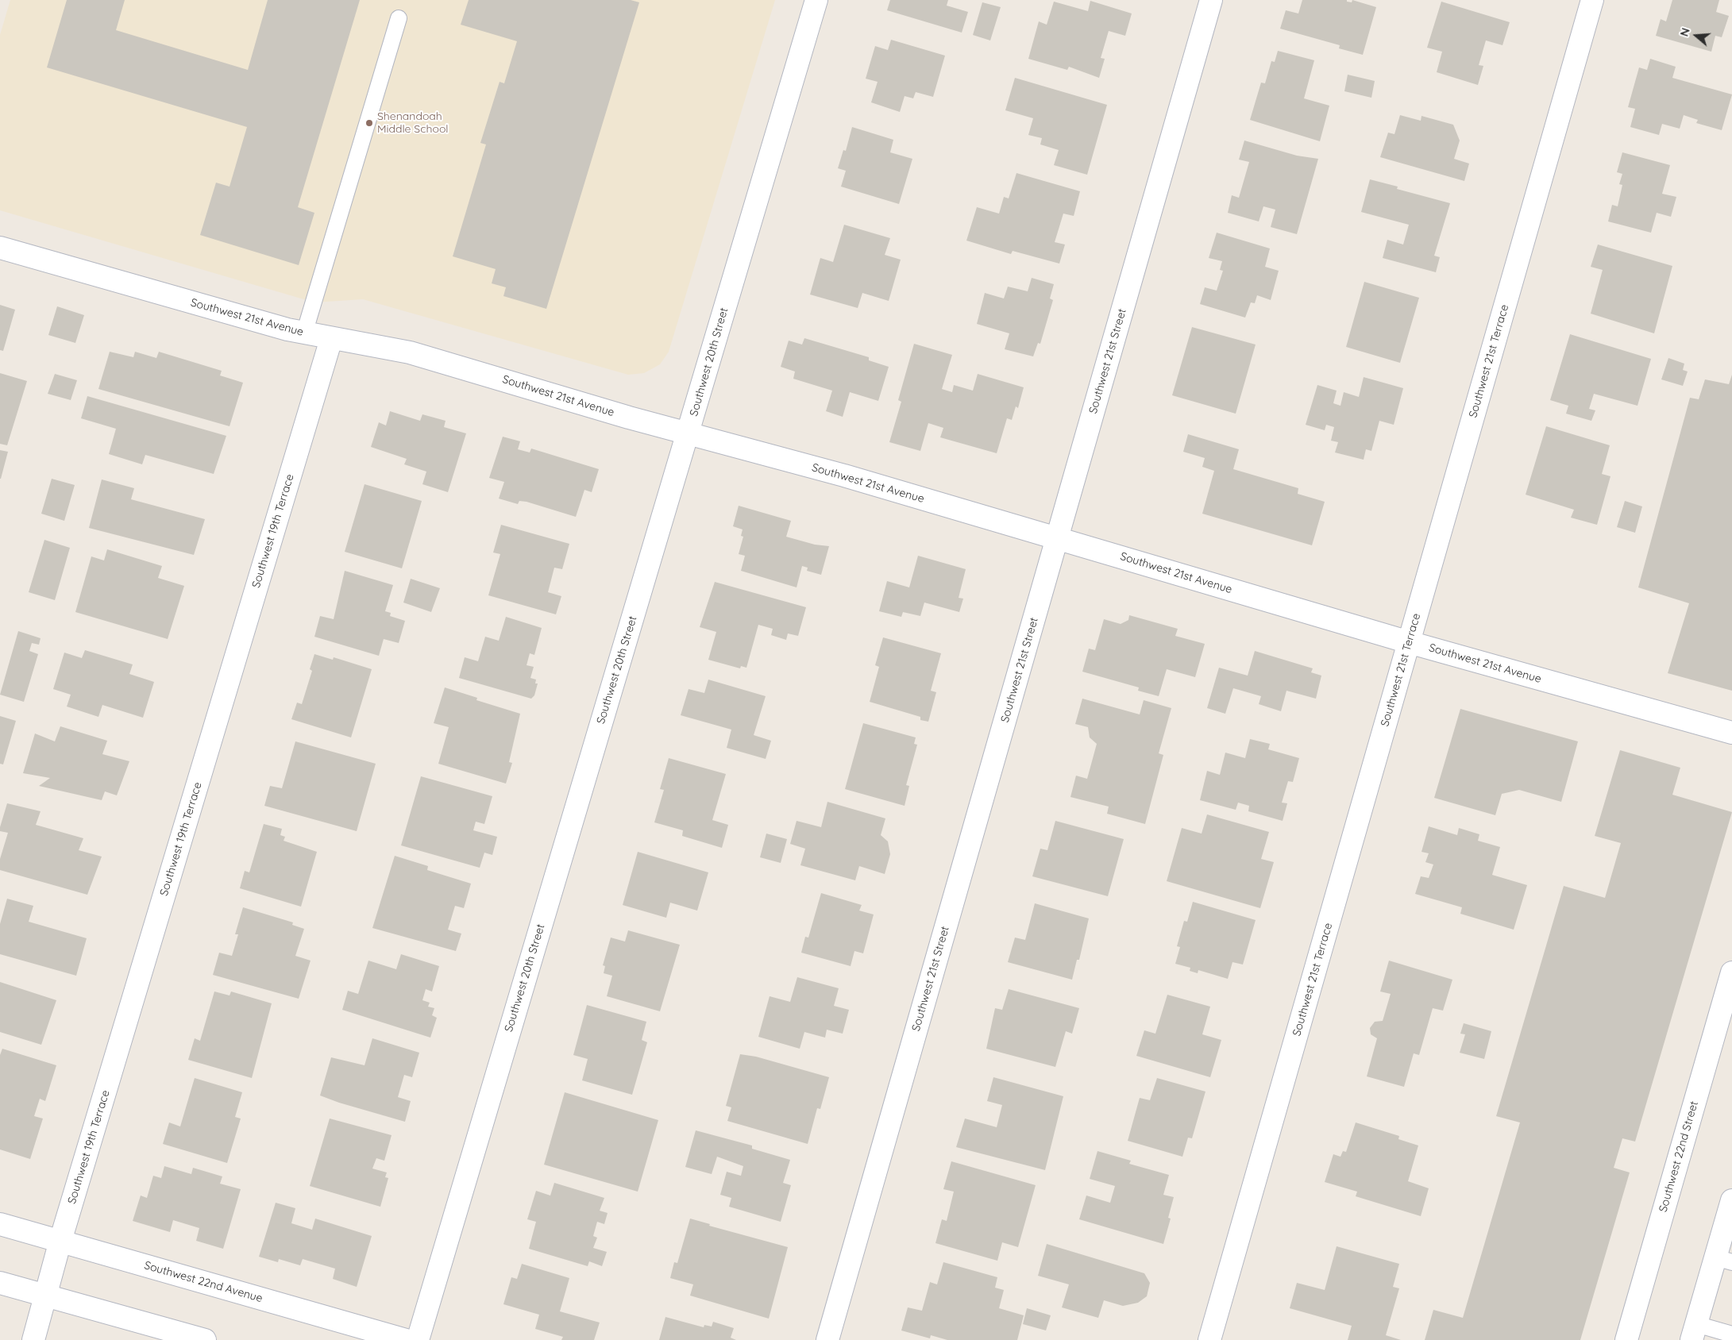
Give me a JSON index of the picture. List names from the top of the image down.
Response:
{
  "streets": {
    "street": [
      "Southwest 21st Avenue",
      "Southwest 21st Street",
      "Southwest 21st Terrace",
      "Southwest 20th Street",
      "Southwest 19th Terrace",
      "Southwest 22nd Street",
      "Southwest 22nd Avenue"
    ]
  },
  "crossings": [
    ["Southwest 21st Avenue", "Southwest 21st Street"],
    ["Southwest 21st Avenue", "Southwest 21st Terrace"],
    ["Southwest 21st Avenue", "Southwest 20th Street"],
    ["Southwest 21st Avenue", "Southwest 19th Terrace"],
    ["Southwest 19th Terrace", "Southwest 22nd Avenue"]
  ],
  "places": ["Shenandoah Middle School"],
  "north": "left"
}
